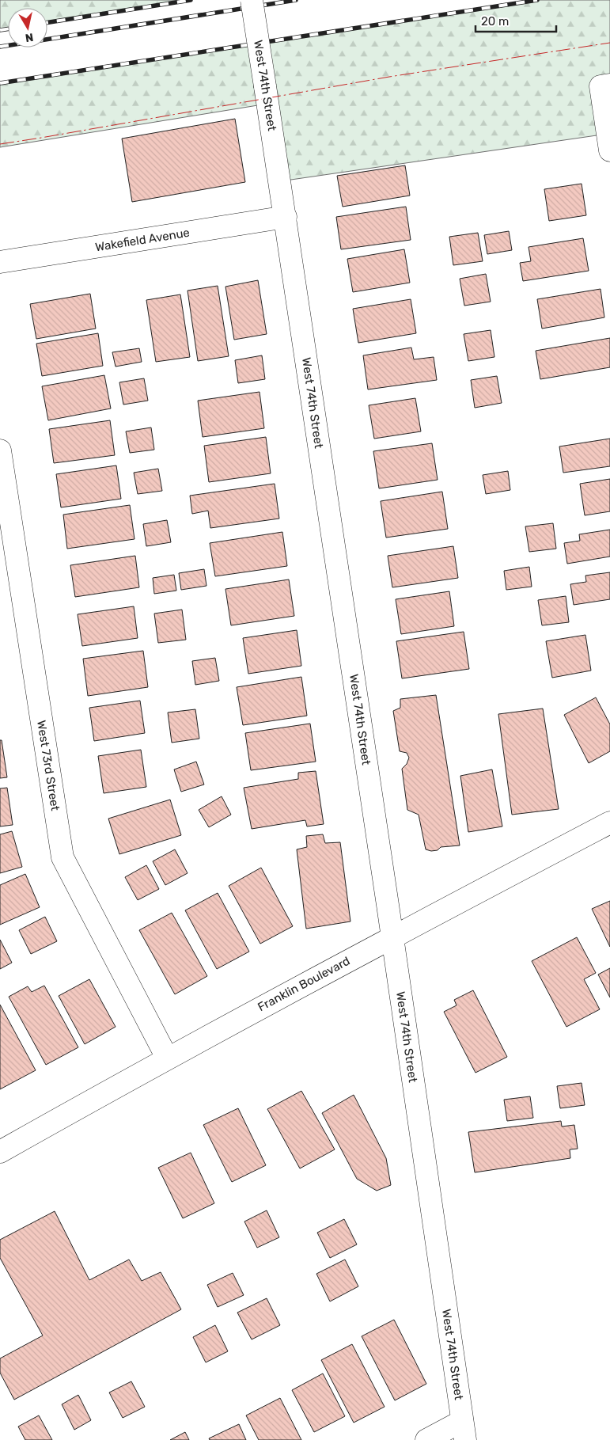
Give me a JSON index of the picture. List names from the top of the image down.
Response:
{
  "streets": {
    "street": [
      "West 74th Street",
      "Wakefield Avenue",
      "West 73rd Street",
      "Franklin Boulevard"
    ]
  },
  "crossings": [
    ["West 74th Street", "Wakefield Avenue"],
    ["West 74th Street", "Franklin Boulevard"],
    ["West 73rd Street", "Franklin Boulevard"]
  ],
  "scale_bar": "20 m",
  "north": "bottom"
}
